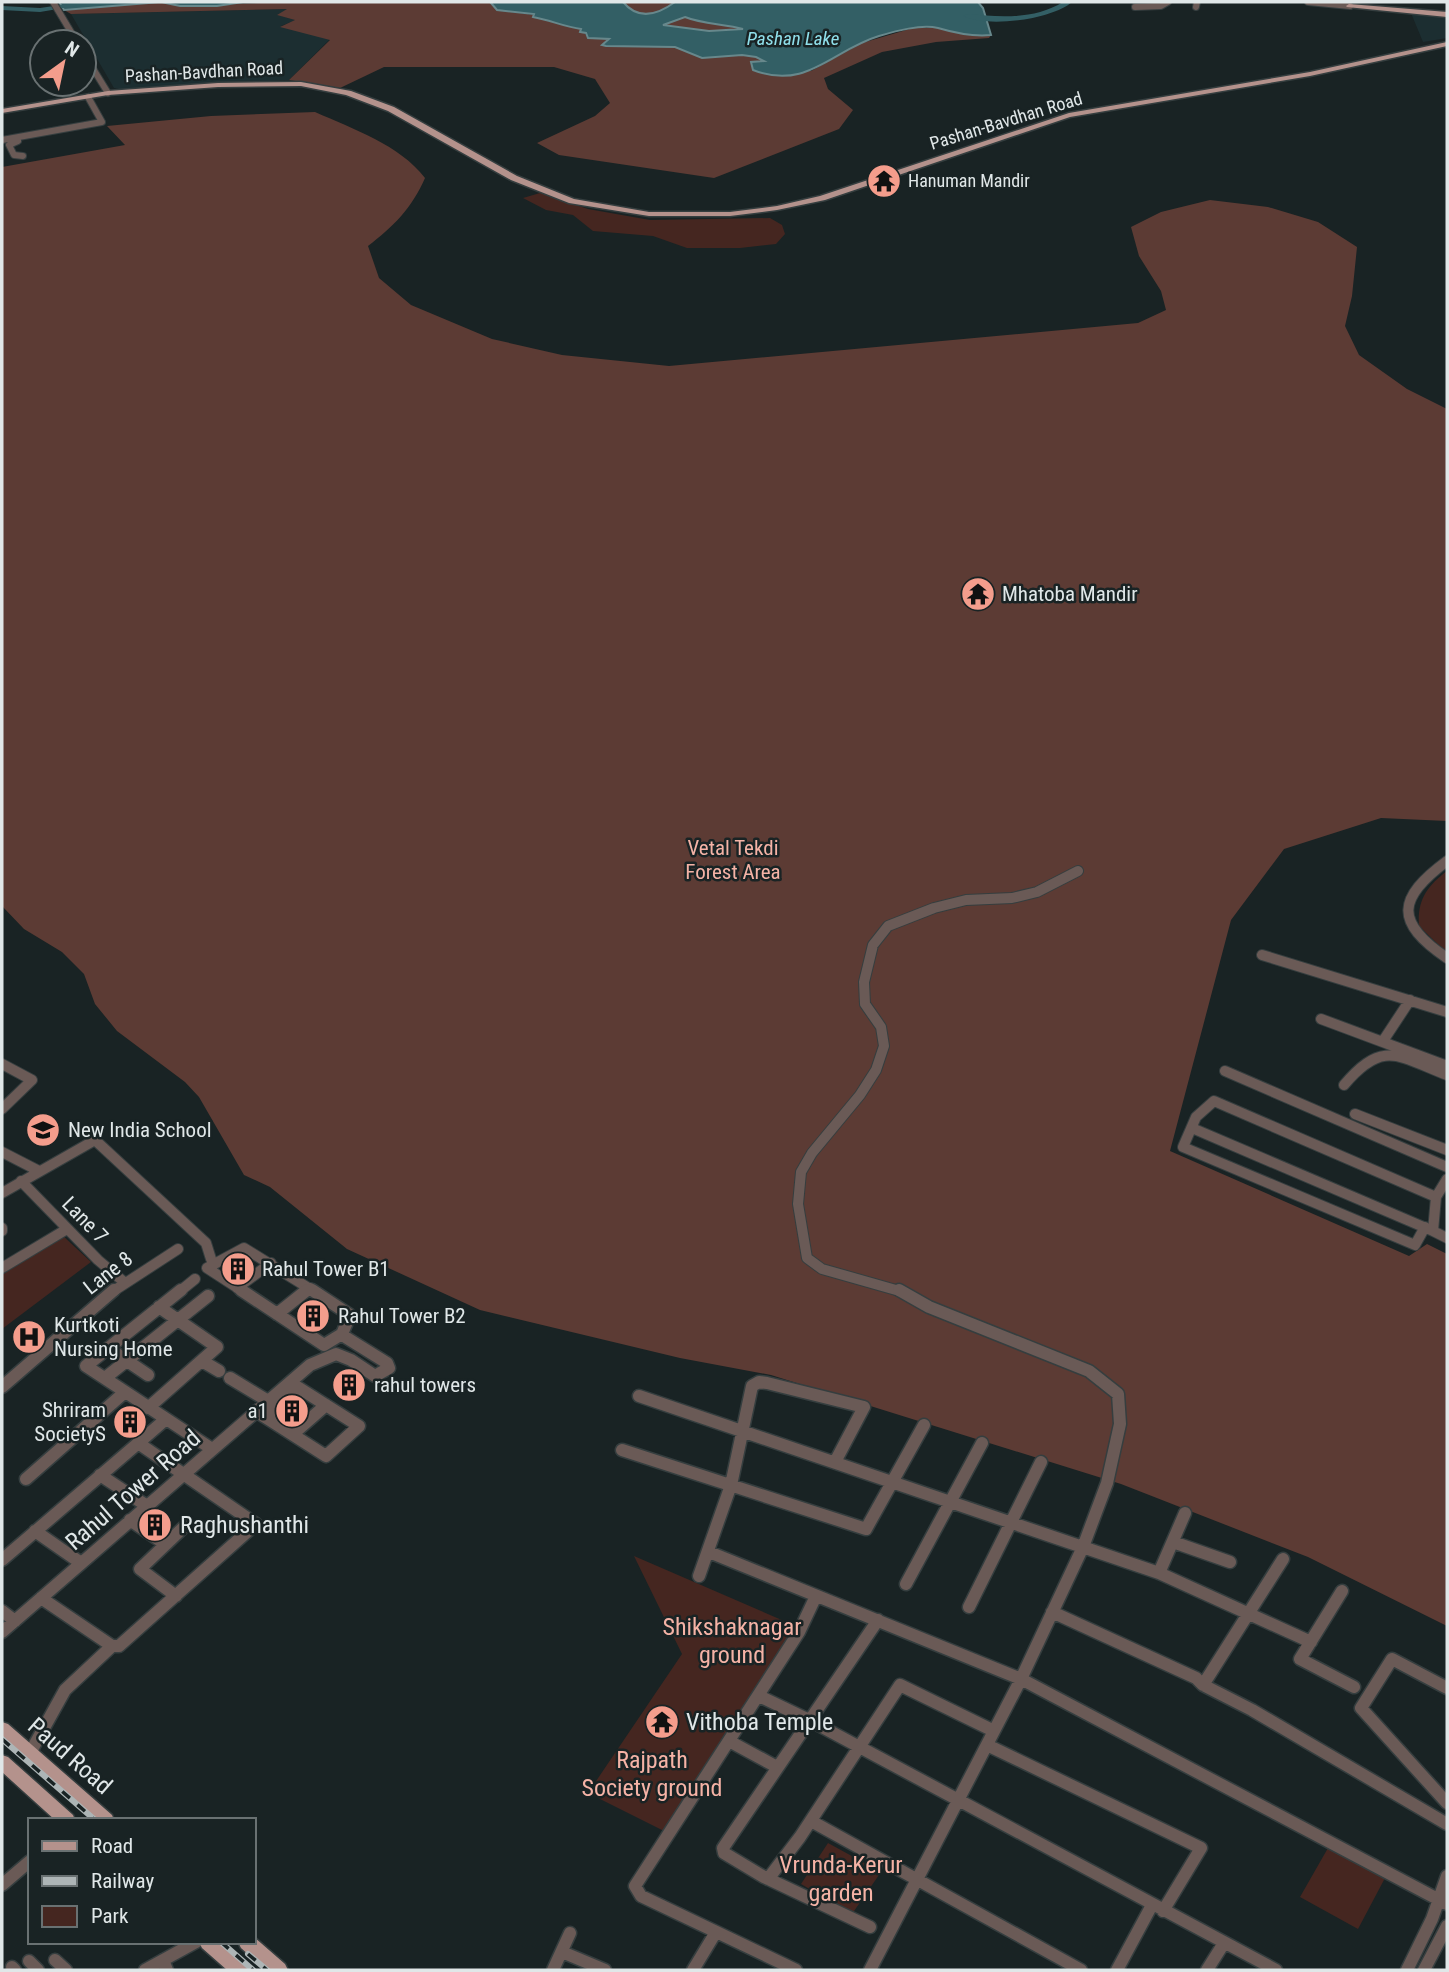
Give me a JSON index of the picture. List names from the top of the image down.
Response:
{
  "streets": {
    "main road": ["Pashan-Bavdhan Road", "Paud Road"],
    "street": ["Lane 7", "Lane 8", "Rahul Tower Road"]
  },
  "crossings": [
    ["Lane 7", "Lane 8"]
  ],
  "water": ["Pashan Lake"],
  "parks": [
    "Vetal Tekdi Forest Area",
    "Shikshaknagar ground",
    "Rajpath Society ground",
    "Vrunda-Kerur garden"
  ],
  "places": {
    "temple": ["Hanuman Mandir", "Mhatoba Mandir", "Vithoba Temple"],
    "school or university": ["New India School"],
    "building": [
      "Rahul Tower B1",
      "Rahul Tower B2",
      "rahul towers",
      "a1",
      "Shriram SocietyS",
      "Raghushanthi"
    ],
    "hospital": ["Kurtkoti Nursing Home"]
  },
  "legend": ["Road", "Railway", "Park"],
  "north": "top right"
}
